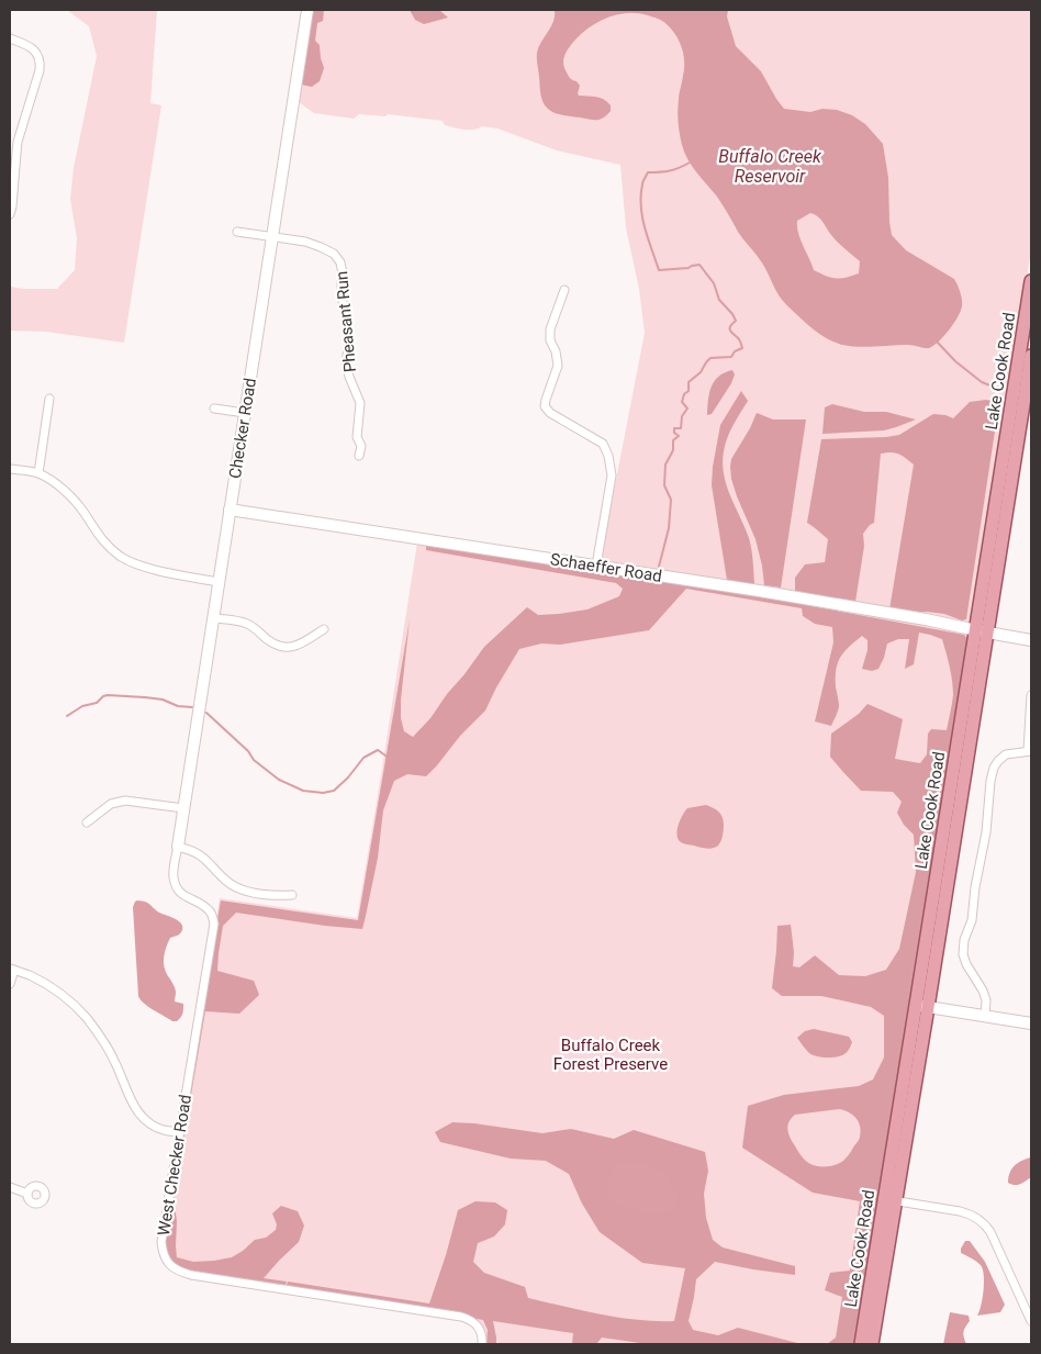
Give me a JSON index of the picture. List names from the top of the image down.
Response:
{
  "streets": {
    "main road": ["Lake Cook Road"],
    "street": [
      "Pheasant Run",
      "Checker Road",
      "Schaeffer Road",
      "West Checker Road"
    ]
  },
  "crossings": [
    ["Pheasant Run", "Checker Road"],
    ["Lake Cook Road", "Schaeffer Road"],
    ["Checker Road", "Schaeffer Road"],
    ["Checker Road", "West Checker Road"]
  ],
  "water": ["Buffalo Creek Reservoir"],
  "parks": ["Buffalo Creek Forest Preserve"]
}
